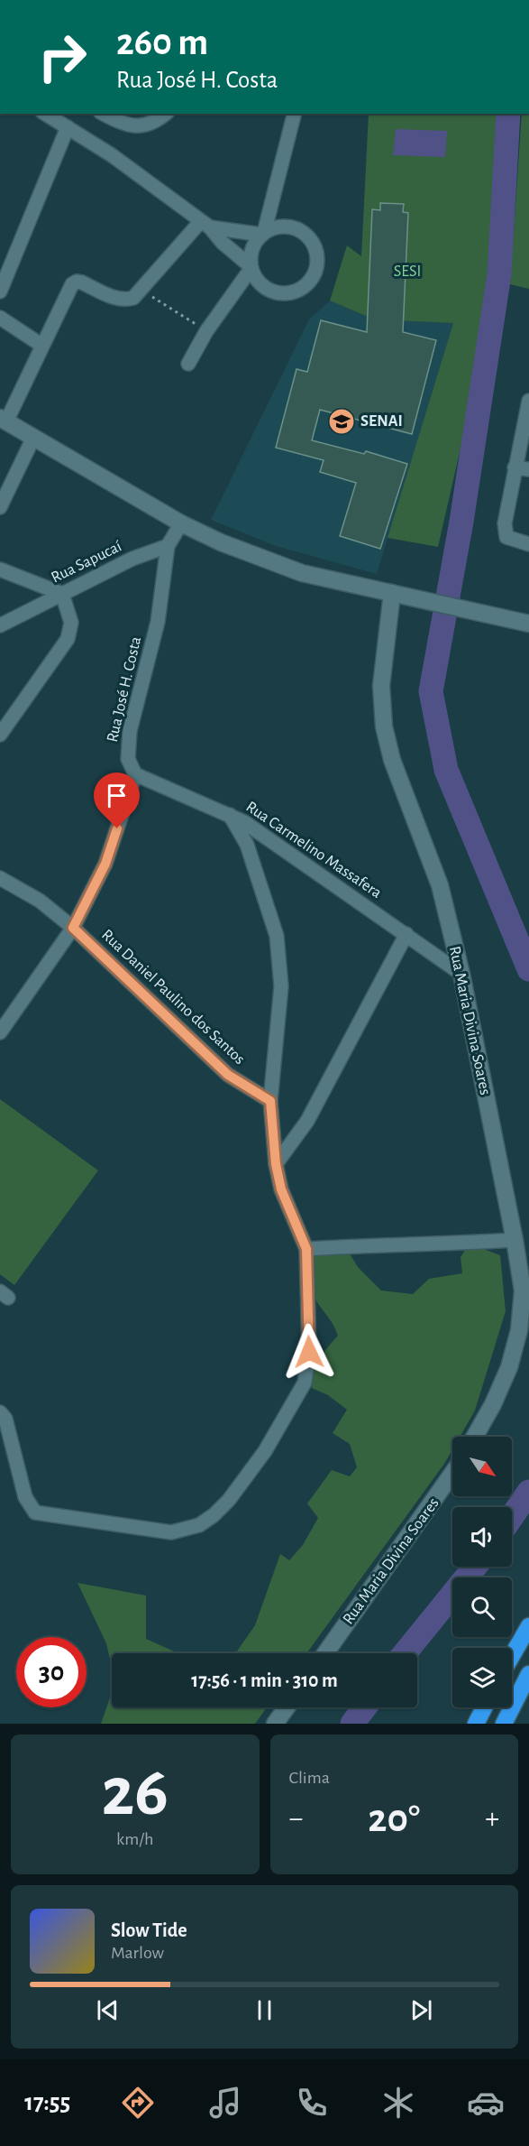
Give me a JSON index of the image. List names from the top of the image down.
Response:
{
  "streets": {
    "street": [
      "Rua Sapucaí",
      "Rua José H. Costa",
      "Rua Carmelino Massafera",
      "Rua Daniel Paulino dos Santos",
      "Rua Maria Divina Soares"
    ]
  },
  "crossings": [
    ["Rua Sapucaí", "Rua José H. Costa"],
    ["Rua José H. Costa", "Rua Carmelino Massafera"],
    ["Rua Carmelino Massafera", "Rua Maria Divina Soares"]
  ],
  "parks": ["SESI"],
  "places": {
    "school or university": ["SENAI"]
  },
  "north": "bottom right",
  "page": {
    "turn": ["260 m", "Rua José H. Costa"],
    "limit": "30",
    "trip": "17:56 · 1 min · 310 m",
    "tile": [
      ["26", "km/h"],
      "Clima"
    ],
    "heat": ["−", "20°", "+"],
    "song": ["Slow Tide", "Marlow"],
    "tabs": "17:55"
  }
}
